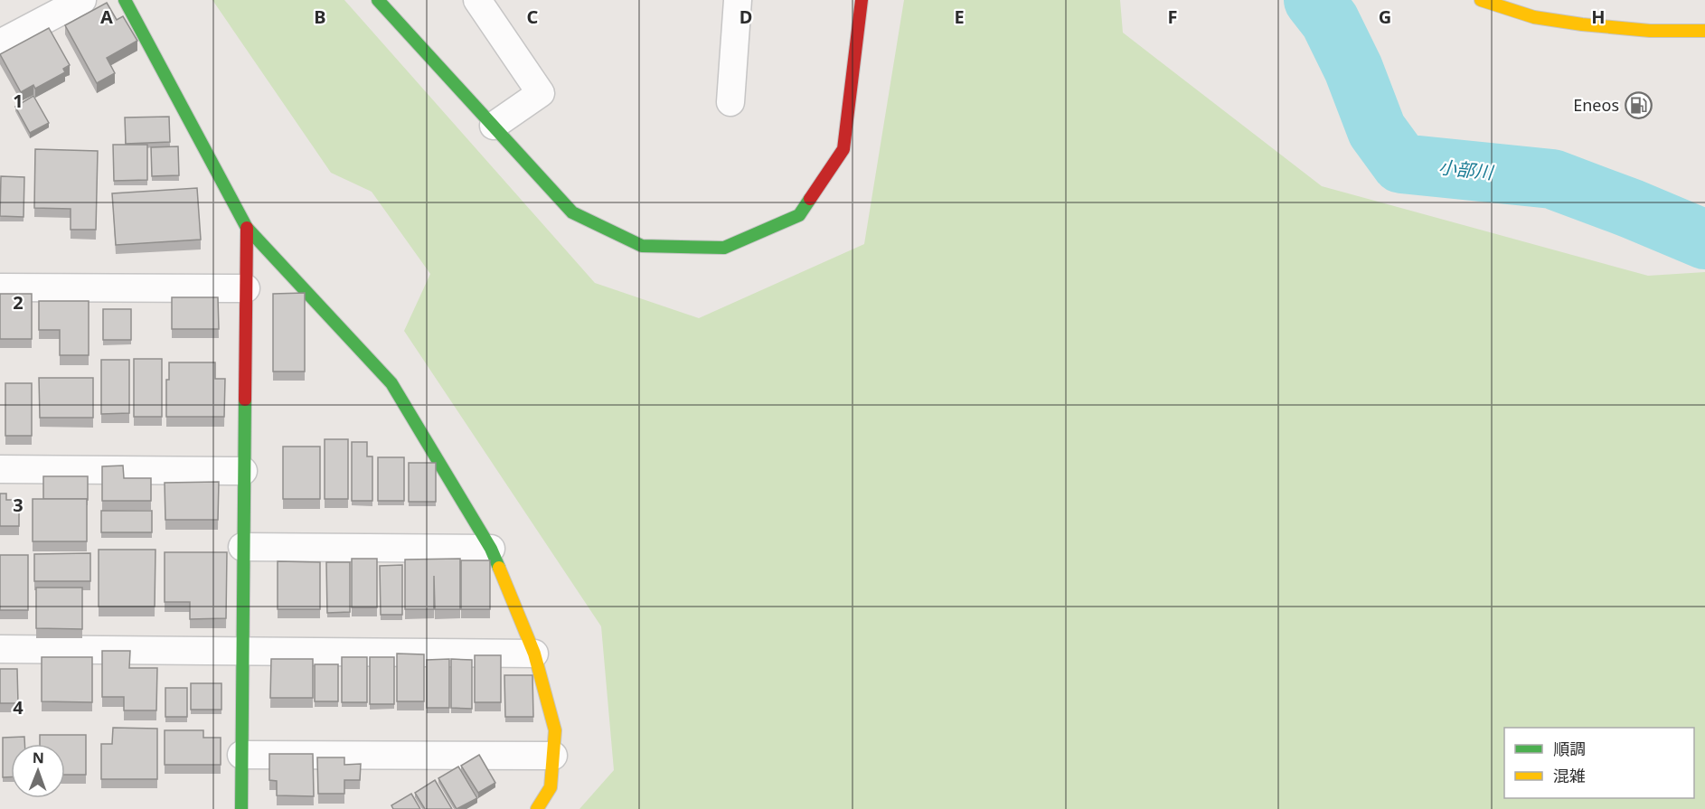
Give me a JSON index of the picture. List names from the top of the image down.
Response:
{
  "water": ["小部川"],
  "places": {
    "fuel station": ["Eneos"]
  },
  "legend": ["順調", "混雑"],
  "north": "top",
  "grid": {
    "columns": [
      "A",
      "B",
      "C",
      "D",
      "E",
      "F",
      "G",
      "H"
    ],
    "rows": [
      "1",
      "2",
      "3",
      "4"
    ]
  }
}
